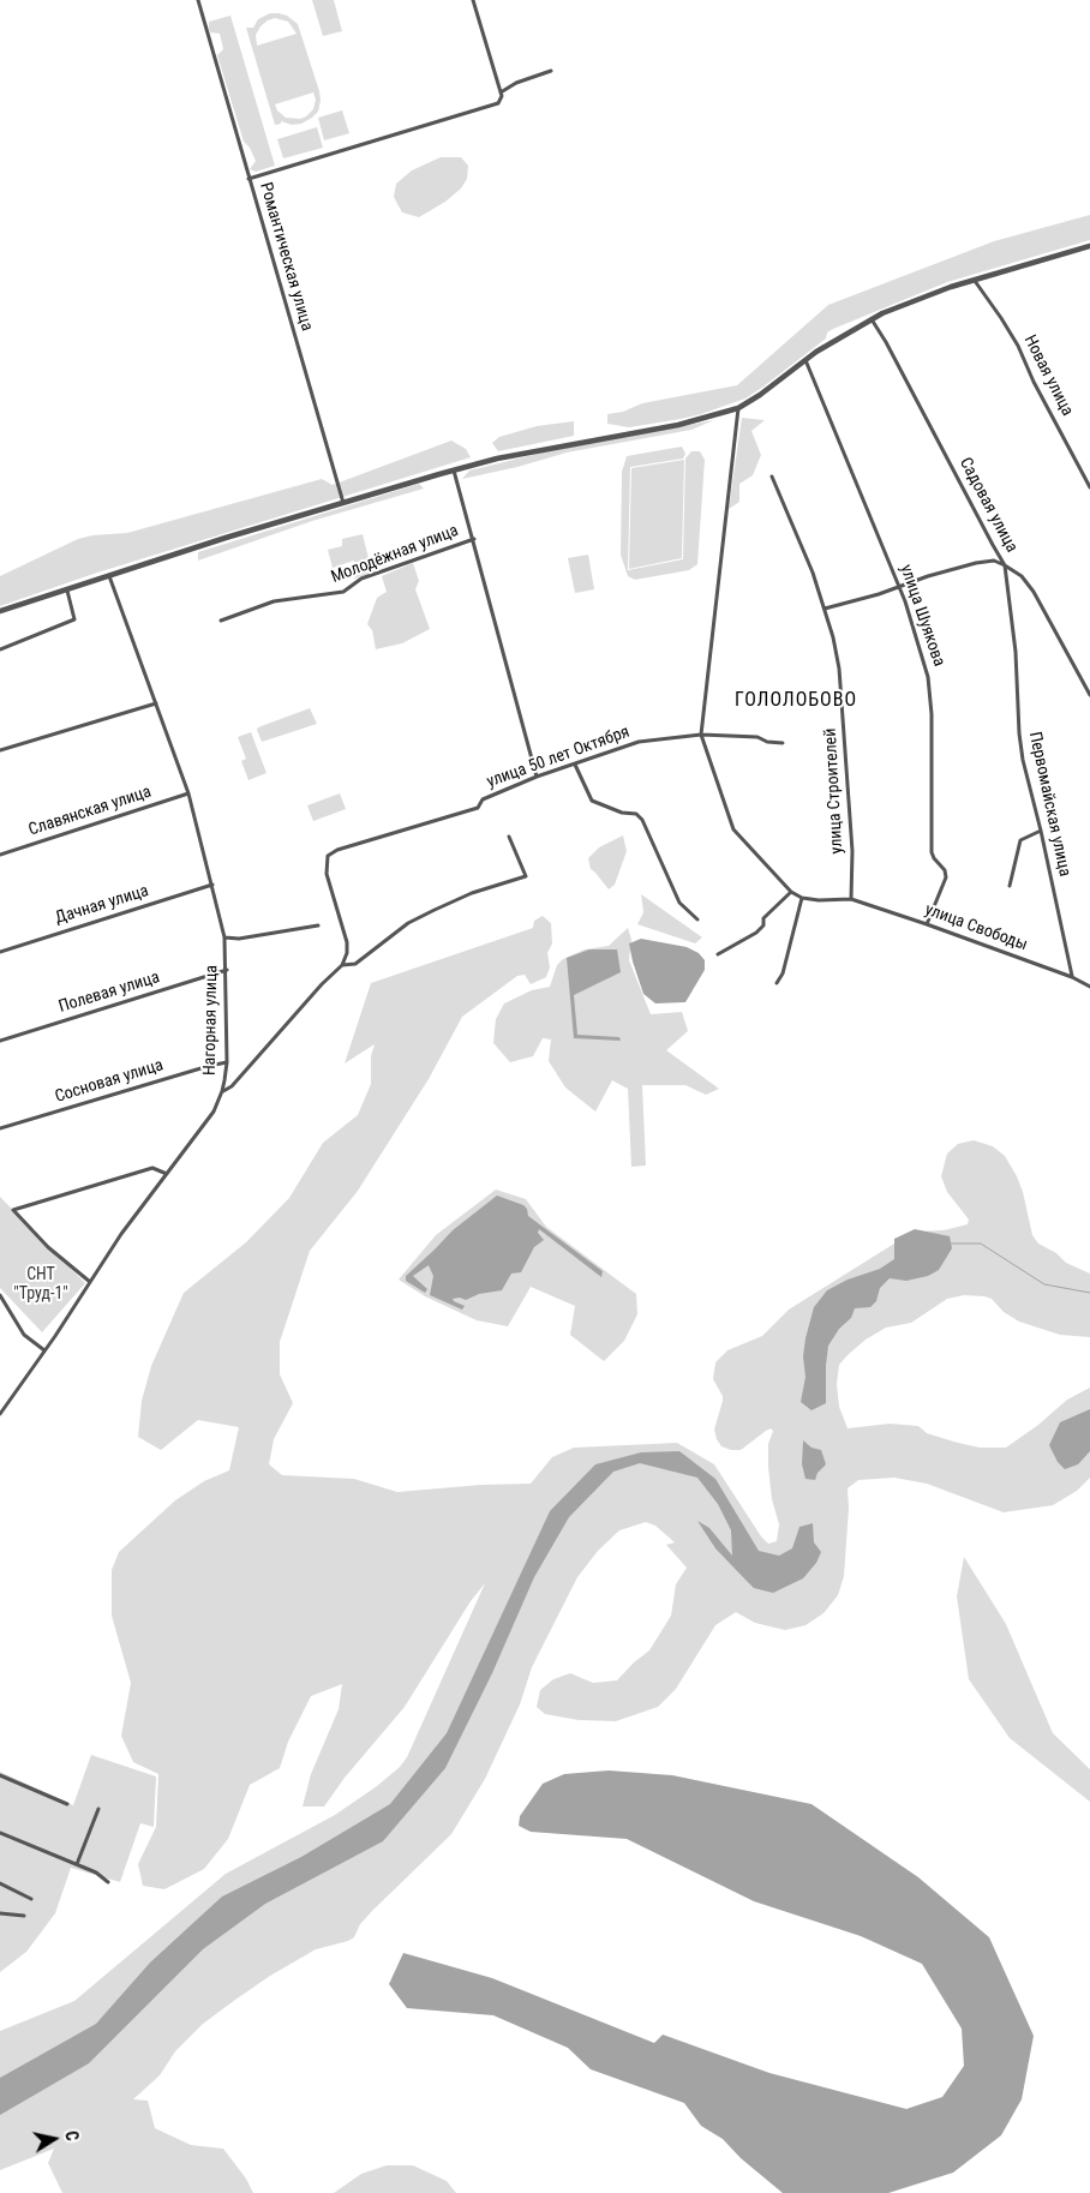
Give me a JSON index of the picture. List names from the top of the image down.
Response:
{
  "streets": {
    "street": [
      "Романтическая улица",
      "Новая улица",
      "Садовая улица",
      "Молодёжная улица",
      "улица Шуякова",
      "улица 50 лет Октября",
      "улица Строителей",
      "Первомайская улица",
      "Славянская улица",
      "Дачная улица",
      "улица Свободы",
      "Полевая улица",
      "Нагорная улица",
      "Сосновая улица"
    ]
  },
  "crossings": [
    ["Садовая улица", "Первомайская улица"],
    ["Молодёжная улица", "улица 50 лет Октября"],
    ["улица Шуякова", "улица Свободы"],
    ["улица Строителей", "улица Свободы"],
    ["Первомайская улица", "улица Свободы"],
    ["Славянская улица", "Нагорная улица"],
    ["Дачная улица", "Нагорная улица"],
    ["Полевая улица", "Нагорная улица"],
    ["Нагорная улица", "Сосновая улица"]
  ],
  "districts": ["ГОЛОЛОБОВО"],
  "parks": ["СНТ \"Труд-1\""],
  "north": "right"
}
